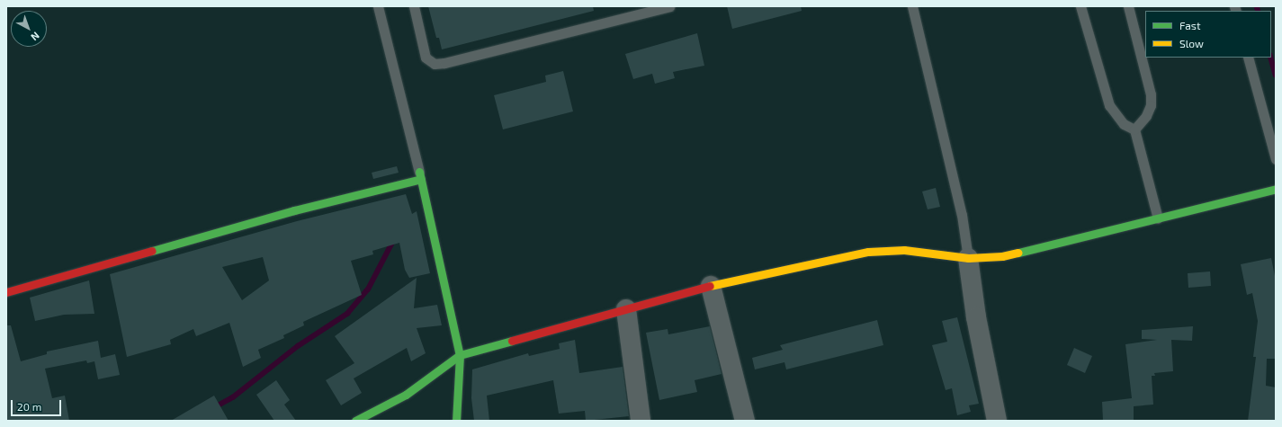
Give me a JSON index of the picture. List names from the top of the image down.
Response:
{
  "legend": ["Fast", "Slow"],
  "scale_bar": "20 m",
  "north": "bottom right"
}
